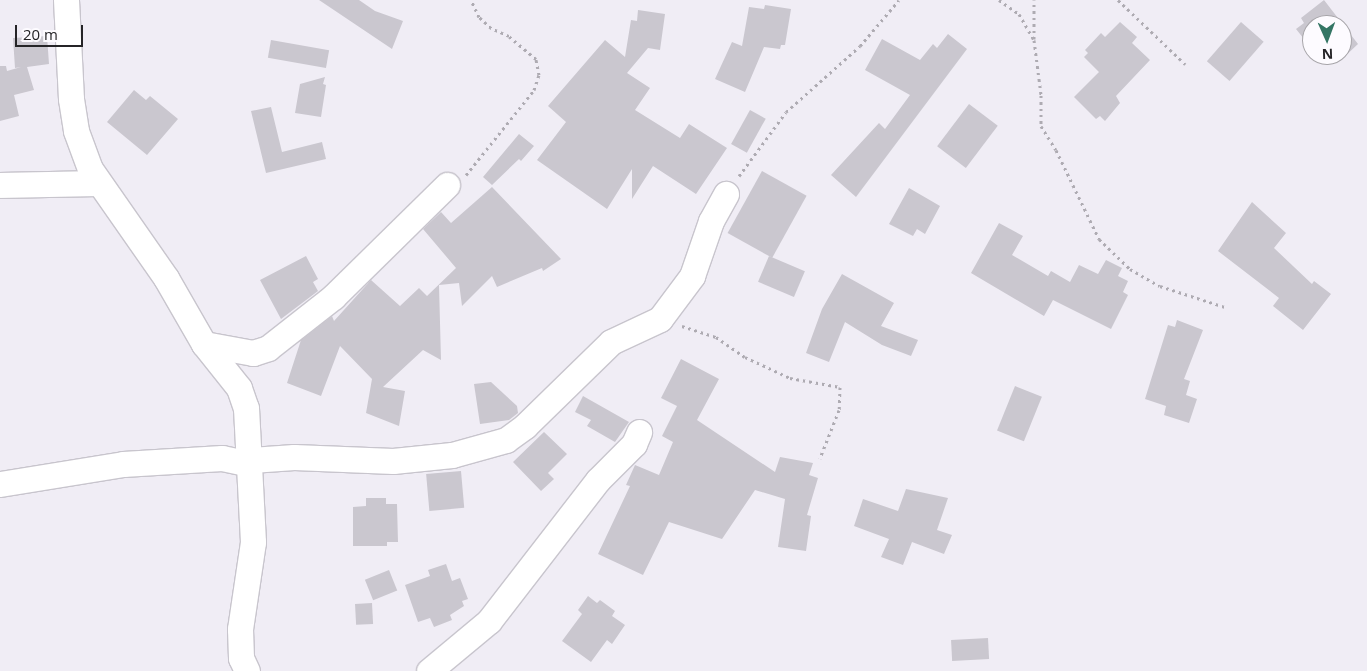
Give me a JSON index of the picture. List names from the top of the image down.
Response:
{
  "scale_bar": "20 m",
  "north": "bottom"
}
